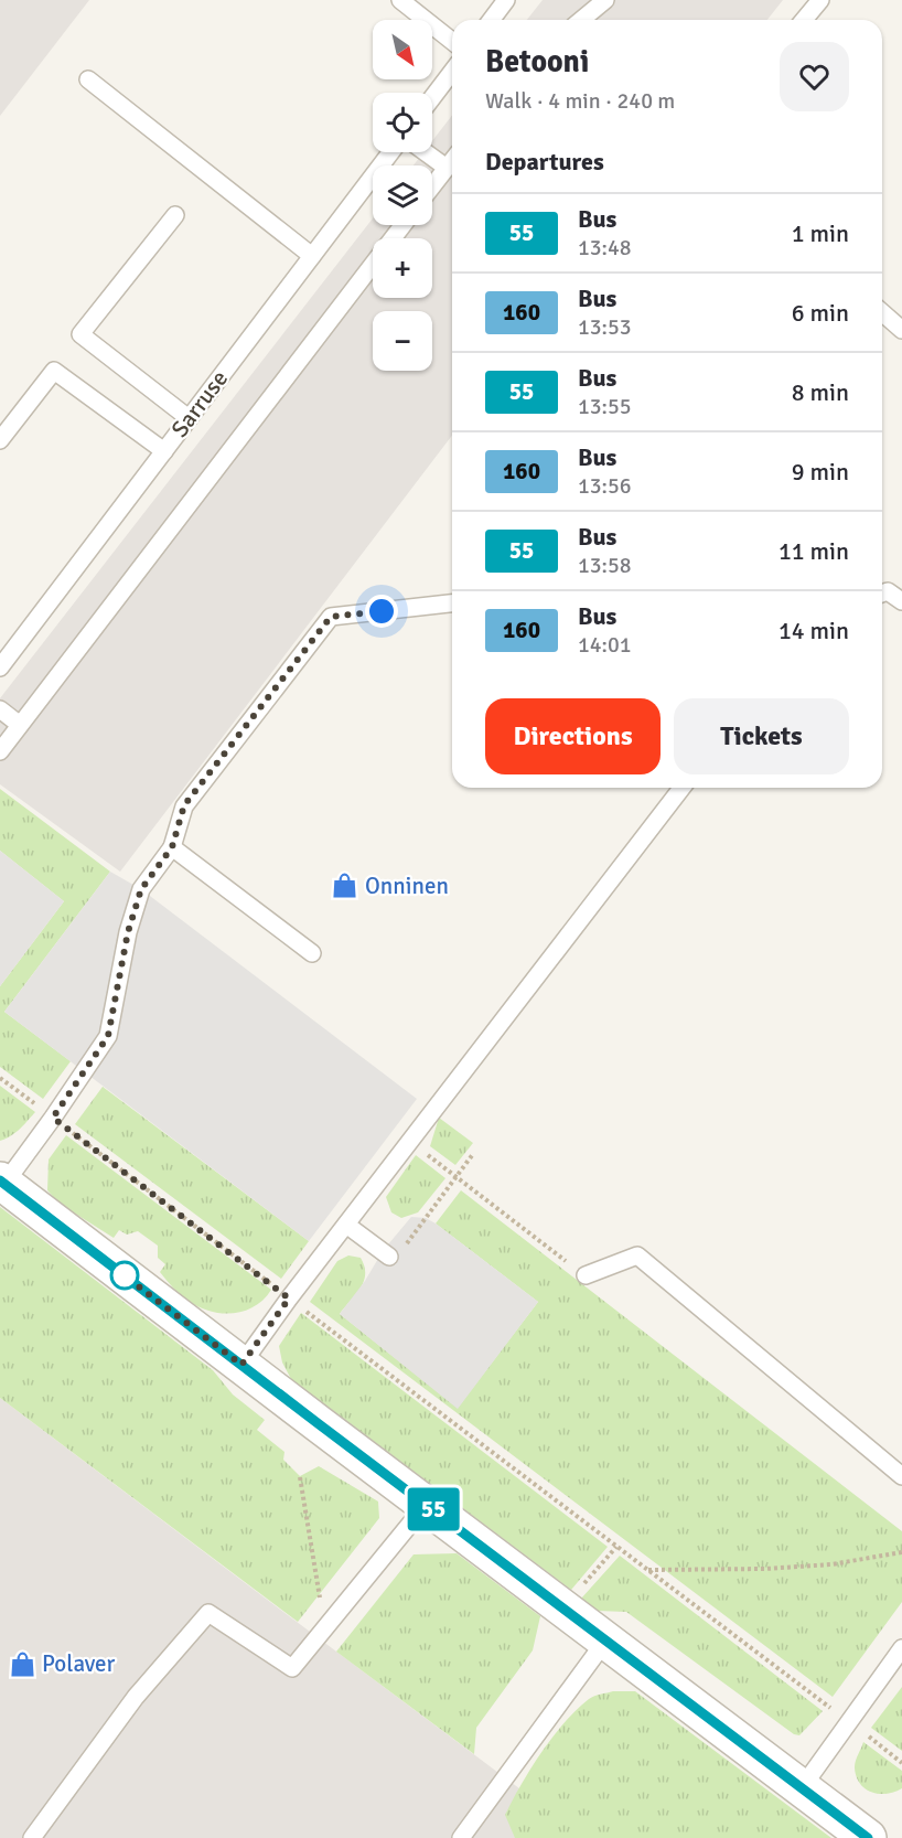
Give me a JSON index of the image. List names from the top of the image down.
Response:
{
  "streets": {
    "lane": ["Sarruse"]
  },
  "places": {
    "shop": ["Onninen", "Polaver"]
  },
  "lines": ["bus line 55"],
  "north": "bottom right",
  "page": {
    "on_map": "55",
    "map_buttons": ["+", "−"],
    "heading": [
      ["Betooni", "Walk · 4 min · 240 m"],
      "Departures"
    ],
    "list": [
      {
        "mark": "55",
        "name": "Bus",
        "note": "13:48",
        "value": "1 min"
      },
      {
        "mark": "160",
        "name": "Bus",
        "note": "13:53",
        "value": "6 min"
      },
      {
        "mark": "55",
        "name": "Bus",
        "note": "13:55",
        "value": "8 min"
      },
      {
        "mark": "160",
        "name": "Bus",
        "note": "13:56",
        "value": "9 min"
      },
      {
        "mark": "55",
        "name": "Bus",
        "note": "13:58",
        "value": "11 min"
      },
      {
        "mark": "160",
        "name": "Bus",
        "note": "14:01",
        "value": "14 min"
      }
    ],
    "buttons": ["Directions", "Tickets"]
  }
}
